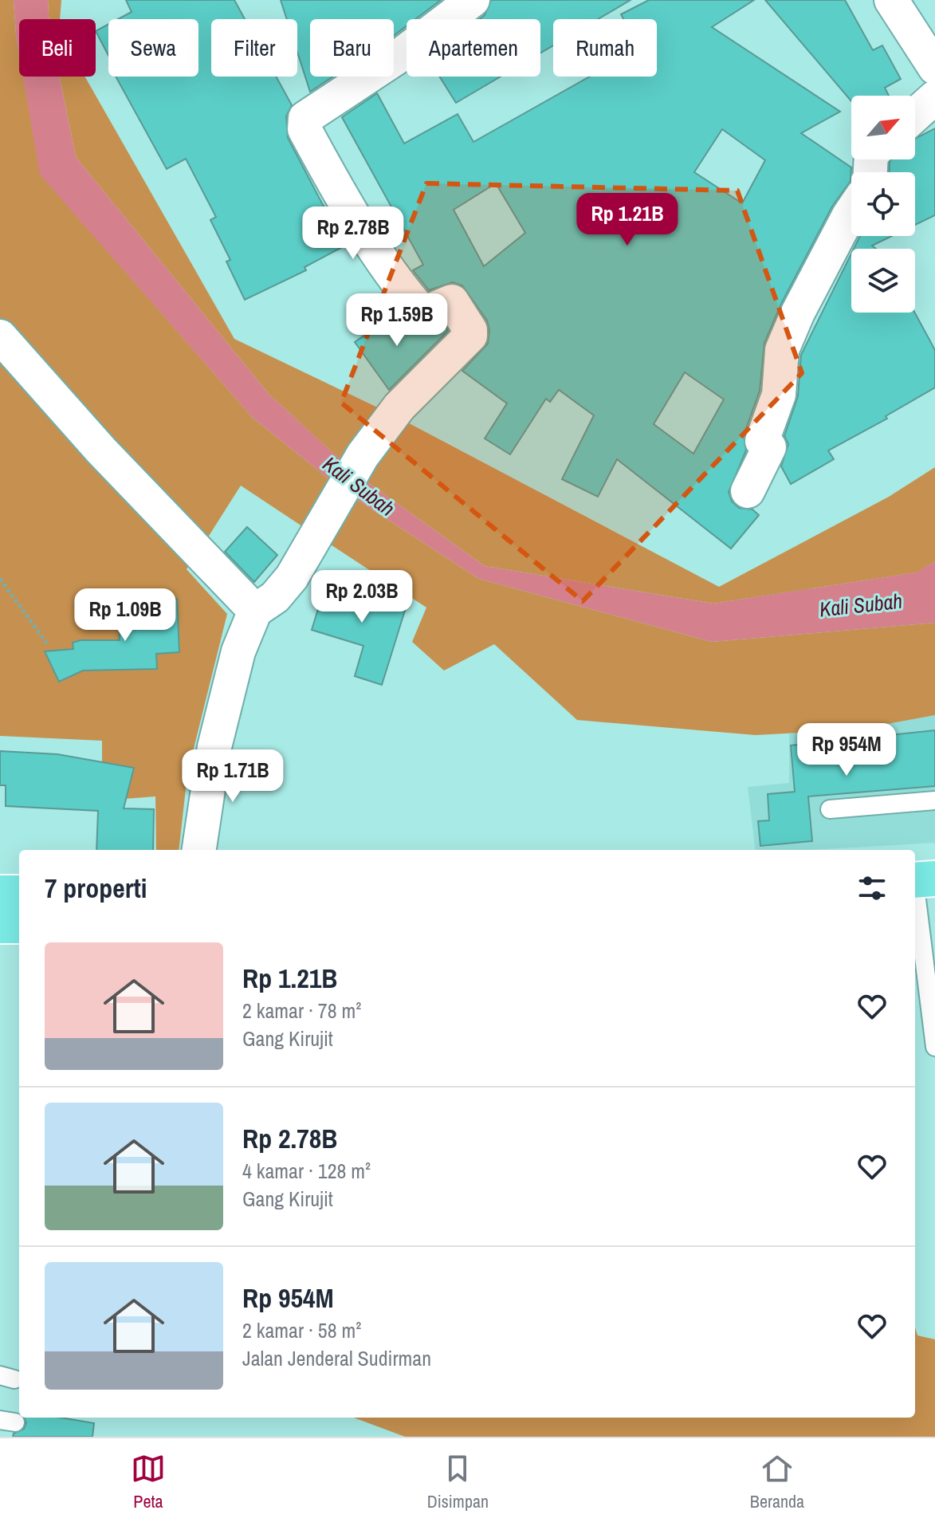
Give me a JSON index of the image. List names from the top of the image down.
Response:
{
  "water": ["Kali Subah"],
  "north": "top right",
  "page": {
    "chip": [
      "Beli",
      "Sewa",
      "Filter",
      "Baru",
      "Apartemen",
      "Rumah"
    ],
    "price": [
      "Rp 1.21B",
      "Rp 2.78B",
      "Rp 1.59B",
      "Rp 2.03B",
      "Rp 1.09B",
      "Rp 954M",
      "Rp 1.71B"
    ],
    "heading": "7 properti",
    "list": [
      {
        "name": "Rp 1.21B",
        "note": "2 kamar · 78 m² · Gang Kirujit"
      },
      {
        "name": "Rp 2.78B",
        "note": "4 kamar · 128 m² · Gang Kirujit"
      },
      {
        "name": "Rp 954M",
        "note": "2 kamar · 58 m² · Jalan Jenderal Sudirman"
      }
    ],
    "tabs": ["Peta", "Disimpan", "Beranda"]
  }
}
